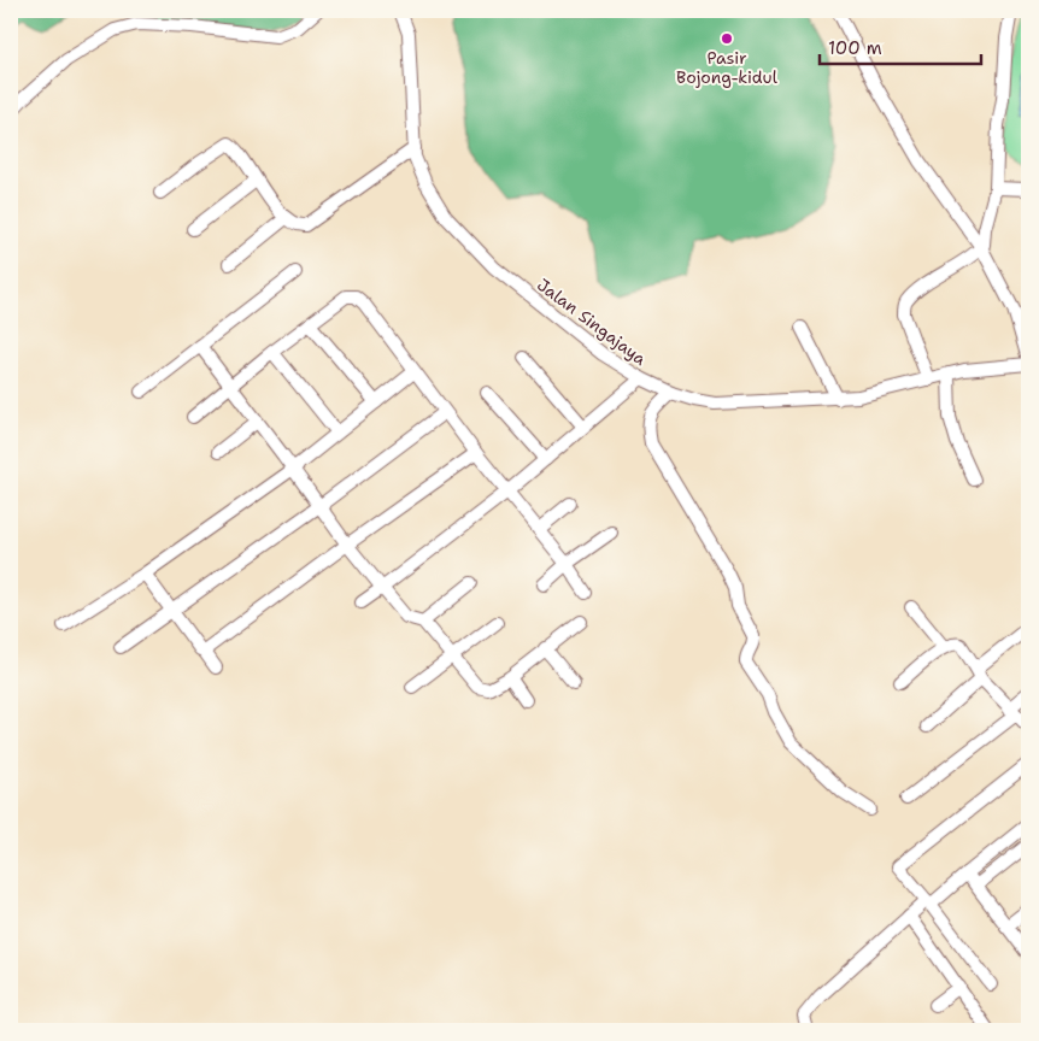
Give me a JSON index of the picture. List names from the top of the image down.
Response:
{
  "streets": {
    "street": ["Jalan Singajaya"]
  },
  "places": ["Pasir Bojong-kidul"],
  "scale_bar": "100 m"
}
